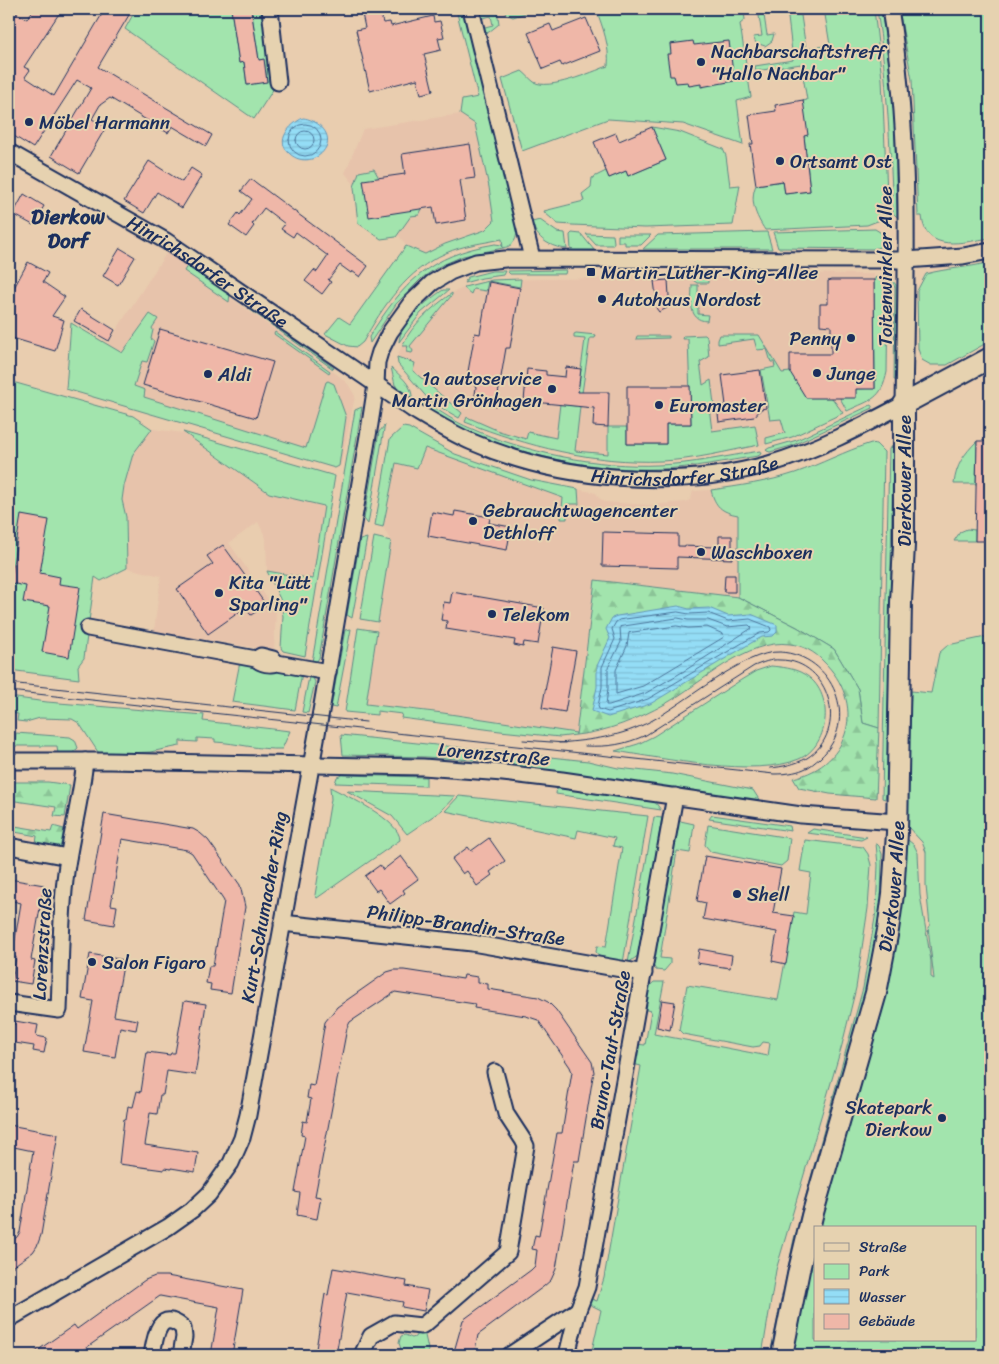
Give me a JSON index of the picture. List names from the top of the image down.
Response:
{
  "streets": {
    "main road": ["Hinrichsdorfer Straße", "Dierkower Allee"],
    "street": [
      "Toitenwinkler Allee",
      "Lorenzstraße",
      "Kurt-Schumacher-Ring",
      "Philipp-Brandin-Straße",
      "Bruno-Taut-Straße"
    ]
  },
  "crossings": [
    ["Toitenwinkler Allee", "Hinrichsdorfer Straße"],
    ["Toitenwinkler Allee", "Dierkower Allee"],
    ["Hinrichsdorfer Straße", "Dierkower Allee"],
    ["Hinrichsdorfer Straße", "Kurt-Schumacher-Ring"],
    ["Dierkower Allee", "Lorenzstraße"],
    ["Lorenzstraße", "Kurt-Schumacher-Ring"],
    ["Lorenzstraße", "Bruno-Taut-Straße"],
    ["Kurt-Schumacher-Ring", "Philipp-Brandin-Straße"],
    ["Philipp-Brandin-Straße", "Bruno-Taut-Straße"]
  ],
  "districts": ["Dierkow Dorf"],
  "places": {
    "other": [
      "Nachbarschaftstreff \"Hallo Nachbar\"",
      "Möbel Harmann",
      "Ortsamt Ost",
      "Autohaus Nordost",
      "Penny",
      "Junge",
      "Aldi",
      "1a autoservice Martin Grönhagen",
      "Euromaster",
      "Gebrauchtwagencenter Dethloff",
      "Waschboxen",
      "Kita \"Lütt Sparling\"",
      "Telekom",
      "Shell",
      "Salon Figaro",
      "Skatepark Dierkow"
    ],
    "transit": ["Martin-Luther-King-Allee"]
  },
  "legend": [
    "Straße",
    "Park",
    "Wasser",
    "Gebäude"
  ]
}
